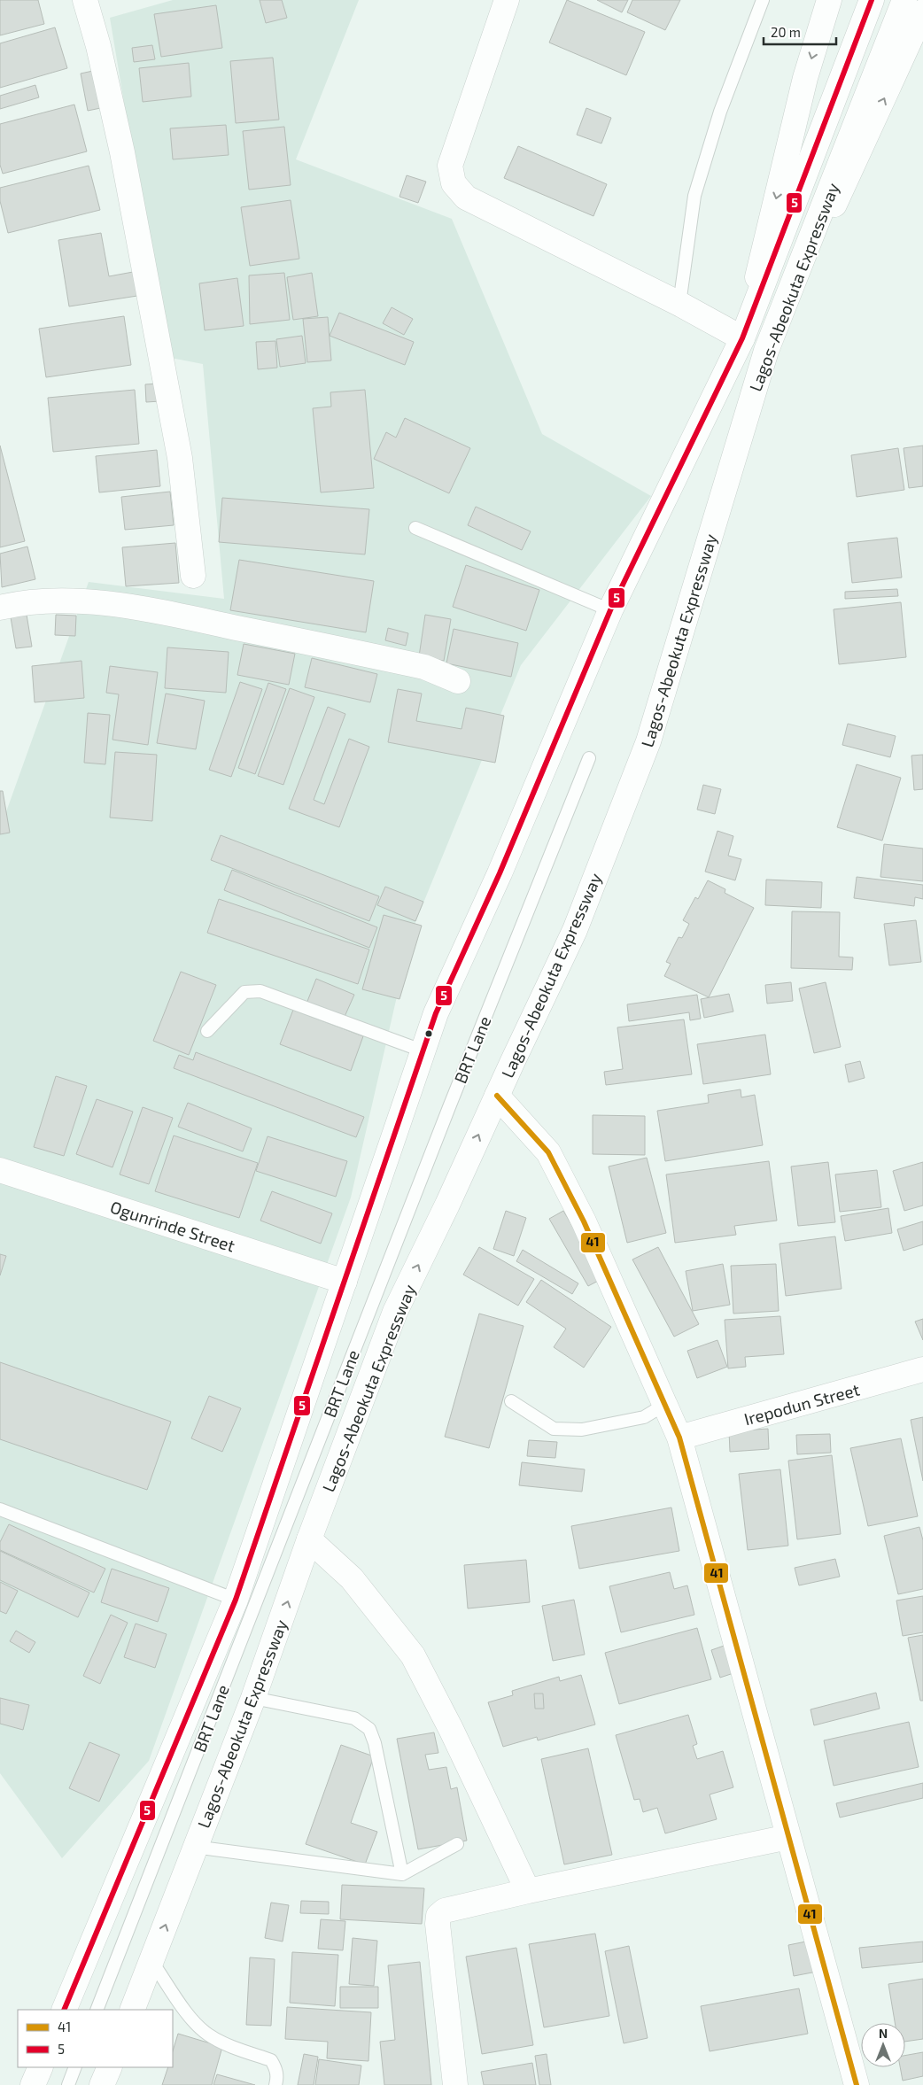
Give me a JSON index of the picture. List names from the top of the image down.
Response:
{
  "streets": {
    "main road": ["Lagos-Abeokuta Expressway", "Ogunrinde Street", "Irepodun Street"],
    "lane": ["BRT Lane"]
  },
  "crossings": [
    ["Lagos-Abeokuta Expressway", "Ogunrinde Street"]
  ],
  "lines": ["transit line 5", "transit line 41"],
  "legend": ["41", "5"],
  "scale_bar": "20 m",
  "north": "top"
}
